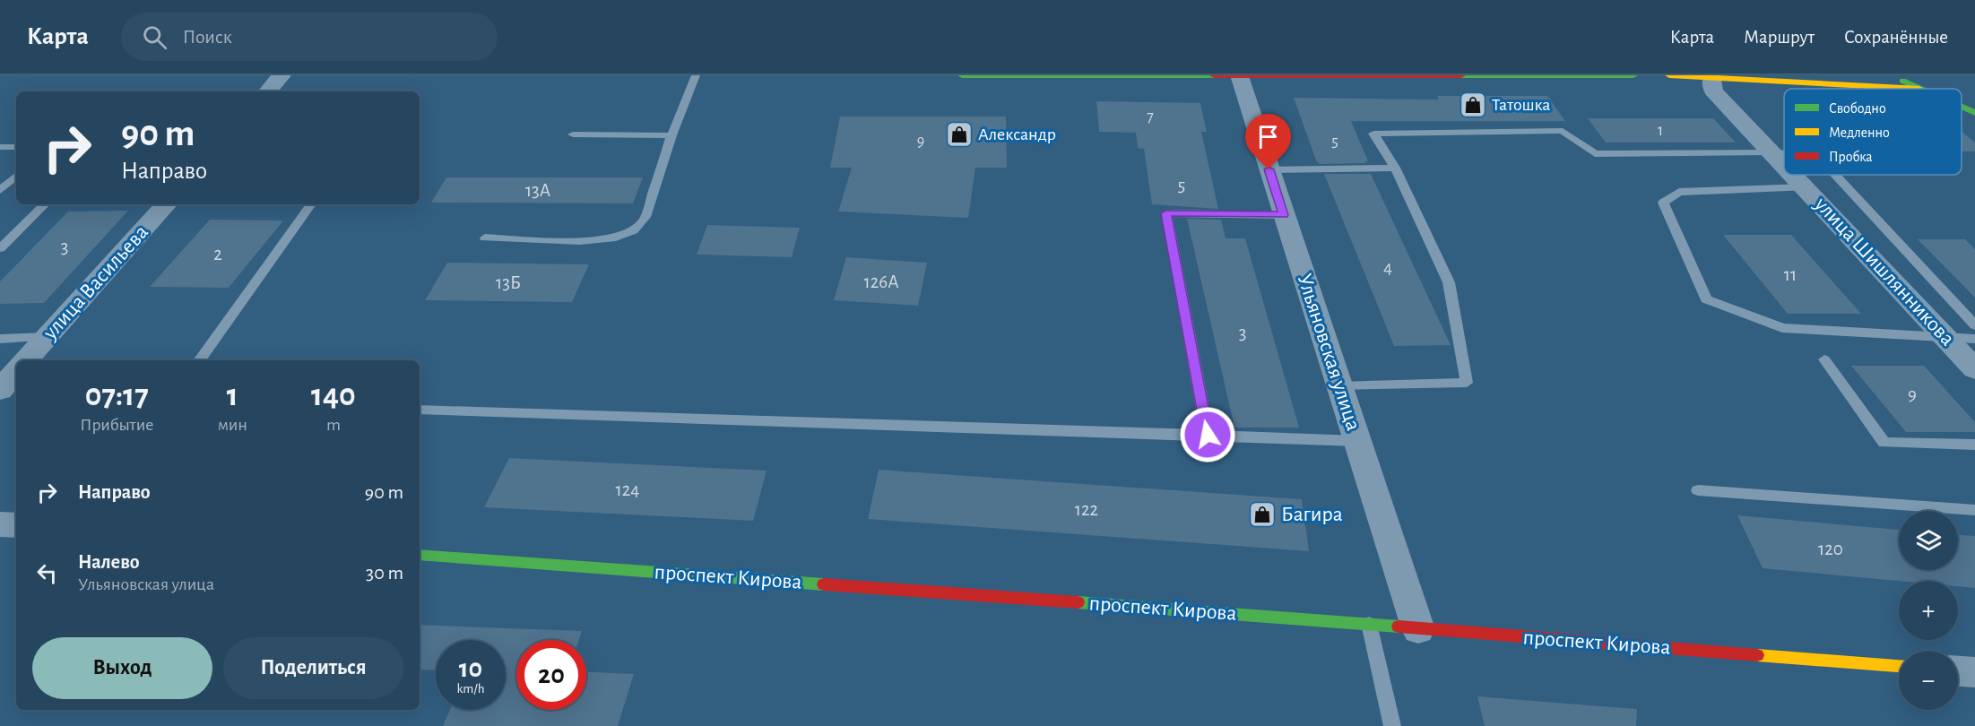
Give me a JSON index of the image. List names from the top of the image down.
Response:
{
  "streets": {
    "main road": ["проспект Кирова"],
    "street": ["улица Шишлянникова", "улица Васильева", "Ульяновская улица"]
  },
  "crossings": [
    ["Ульяновская улица", "проспект Кирова"]
  ],
  "places": {
    "shop": ["Татошка", "Александр", "Багира"]
  },
  "house_numbers": [
    "7",
    "1",
    "9",
    "5",
    "5",
    "13А",
    "3",
    "2",
    "4",
    "11",
    "126А",
    "13Б",
    "3",
    "9",
    "124",
    "122",
    "120"
  ],
  "legend": ["Свободно", "Медленно", "Пробка"],
  "page": {
    "header": "Карта",
    "search": "Поиск",
    "nav": ["Карта", "Маршрут", "Сохранённые"],
    "turn": ["90 m", "Направо"],
    "eta": [
      "07:17",
      "Прибытие",
      "1",
      "мин",
      "140",
      "m"
    ],
    "list": [
      {
        "name": "Направо",
        "value": "90 m"
      },
      {
        "name": "Налево",
        "note": "Ульяновская улица",
        "value": "30 m"
      }
    ],
    "map_buttons": ["+", "−"],
    "buttons": ["Выход", "Поделиться"],
    "speed": "10 km/h",
    "limit": "20"
  }
}
